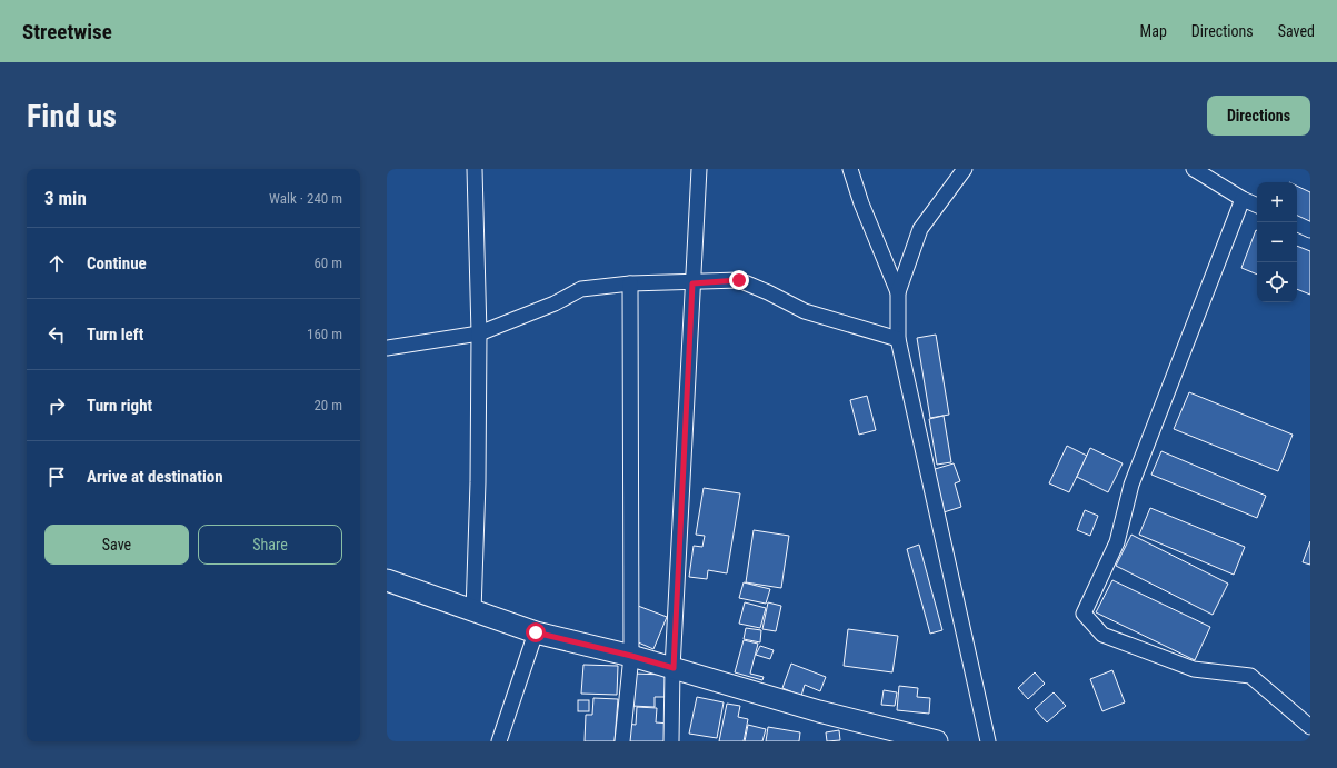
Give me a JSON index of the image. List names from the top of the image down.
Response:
{
  "page": {
    "header": "Streetwise",
    "nav": ["Map", "Directions", "Saved"],
    "buttons": [
      "Directions",
      ["Save", "Share"]
    ],
    "title": "Find us",
    "heading": ["3 min", "Walk · 240 m"],
    "map_buttons": ["+", "−"],
    "list": [
      ["Continue", "60 m"],
      ["Turn left", "160 m"],
      ["Turn right", "20 m"],
      "Arrive at destination"
    ]
  }
}
